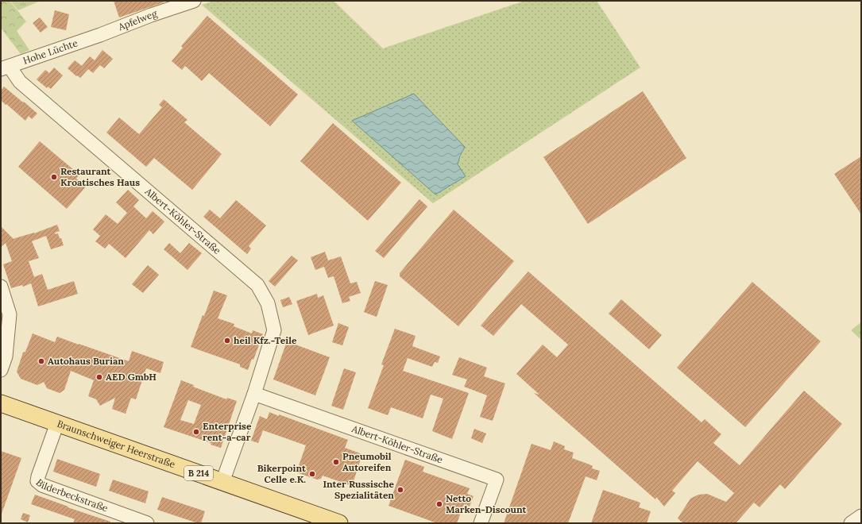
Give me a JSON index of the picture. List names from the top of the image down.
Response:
{
  "streets": {
    "main road": ["Braunschweiger Heerstraße", "B 214"],
    "street": [
      "Apfelweg",
      "Hohe Lüchte",
      "Albert-Köhler-Straße",
      "Bilderbeckstraße"
    ]
  },
  "crossings": [
    ["Apfelweg", "Hohe Lüchte"],
    ["Hohe Lüchte", "Albert-Köhler-Straße"],
    ["Albert-Köhler-Straße", "Braunschweiger Heerstraße"],
    ["Braunschweiger Heerstraße", "Bilderbeckstraße"]
  ],
  "places": [
    "Restaurant Kroatisches Haus",
    "heil Kfz.-Teile",
    "Autohaus Burian",
    "AED GmbH",
    "Enterprise rent-a-car",
    "Pneumobil Autoreifen",
    "Bikerpoint Celle e.K.",
    "Inter Russische Spezialitäten",
    "Netto Marken-Discount"
  ]
}
